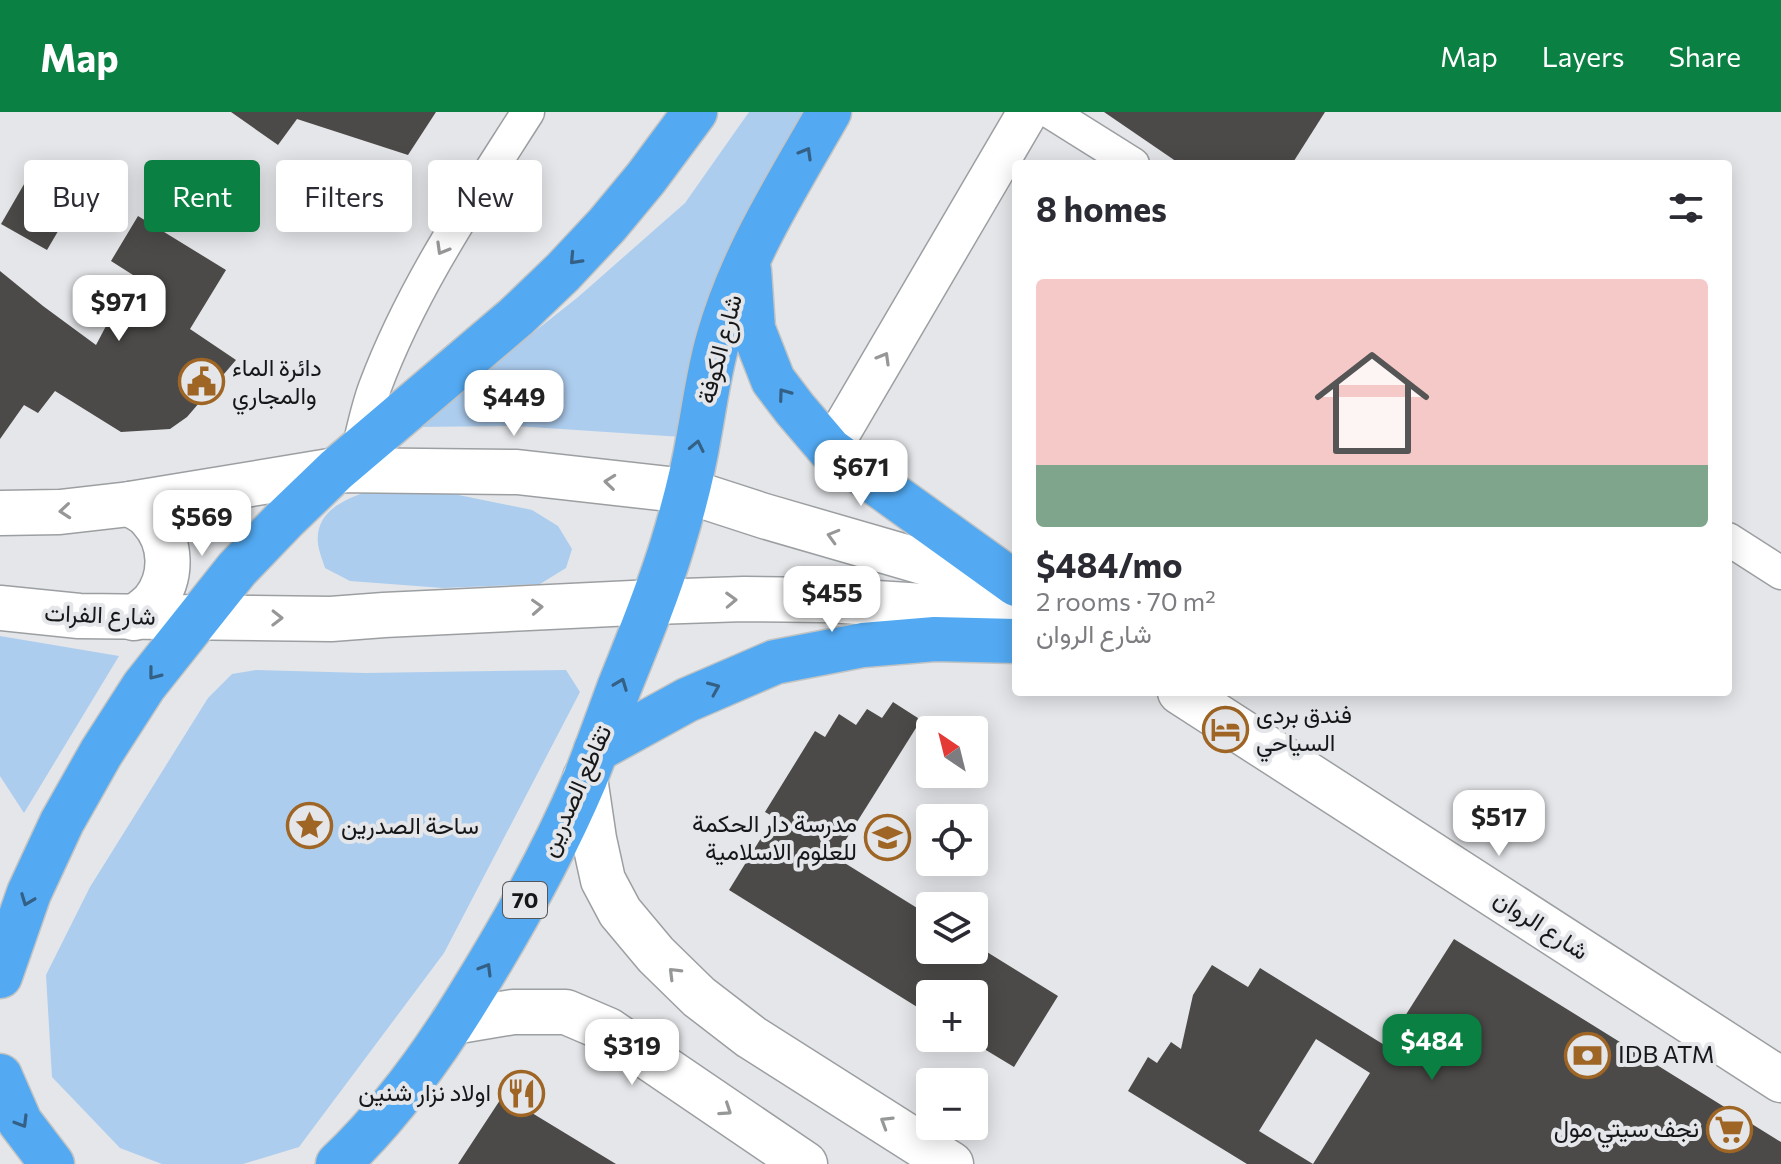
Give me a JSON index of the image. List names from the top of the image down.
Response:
{
  "streets": {
    "highway": ["شارع الكوفة", "تقاطع الصدرين", "70"],
    "main road": ["شارع الفرات", "شارع الروان"]
  },
  "crossings": [
    ["شارع الكوفة", "شارع الفرات"],
    ["شارع الكوفة", "تقاطع الصدرين"],
    ["شارع الفرات", "تقاطع الصدرين"]
  ],
  "one_way": ["تقاطع الصدرين"],
  "places": {
    "public building": ["دائرة الماء والمجاري"],
    "hotel": ["فندق بردى السياحي"],
    "place": ["ساحة الصدرين"],
    "school or university": ["مدرسة دار الحكمة للعلوم الاسلامية"],
    "bank": ["IDB ATM"],
    "restaurant": ["اولاد نزار شنين"],
    "supermarket": ["نجف سيتي مول"]
  },
  "north": "top left",
  "page": {
    "header": "Map",
    "nav": ["Map", "Layers", "Share"],
    "chip": [
      "Buy",
      "Rent",
      "Filters",
      "New"
    ],
    "heading": "8 homes",
    "list": [
      {
        "name": "$484/mo",
        "note": "2 rooms · 70 m² · شارع الروان"
      }
    ],
    "price": [
      "$971",
      "$449",
      "$671",
      "$569",
      "$455",
      "$517",
      "$484",
      "$319"
    ],
    "map_buttons": ["+", "−"]
  }
}
